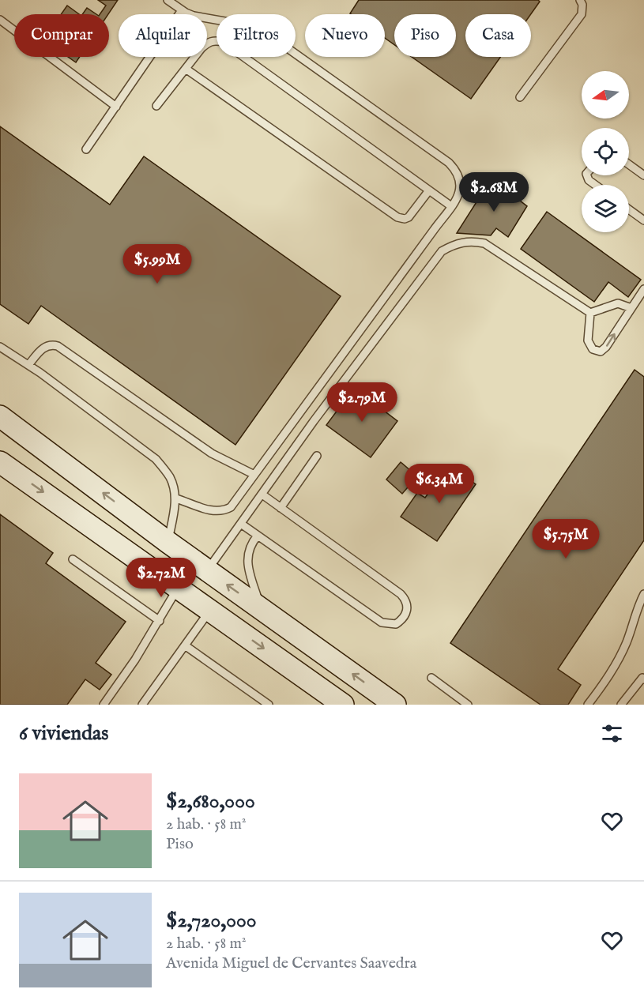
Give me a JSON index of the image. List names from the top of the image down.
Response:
{
  "north": "left",
  "page": {
    "chip": [
      "Comprar",
      "Alquilar",
      "Filtros",
      "Nuevo",
      "Piso",
      "Casa"
    ],
    "price": [
      "$2.68M",
      "$5.99M",
      "$2.79M",
      "$6.34M",
      "$5.75M",
      "$2.72M"
    ],
    "heading": "6 viviendas",
    "list": [
      {
        "name": "$2,680,000",
        "note": "2 hab. · 58 m² · Piso"
      },
      {
        "name": "$2,720,000",
        "note": "2 hab. · 58 m² · Avenida Miguel de Cervantes Saavedra"
      }
    ]
  }
}
